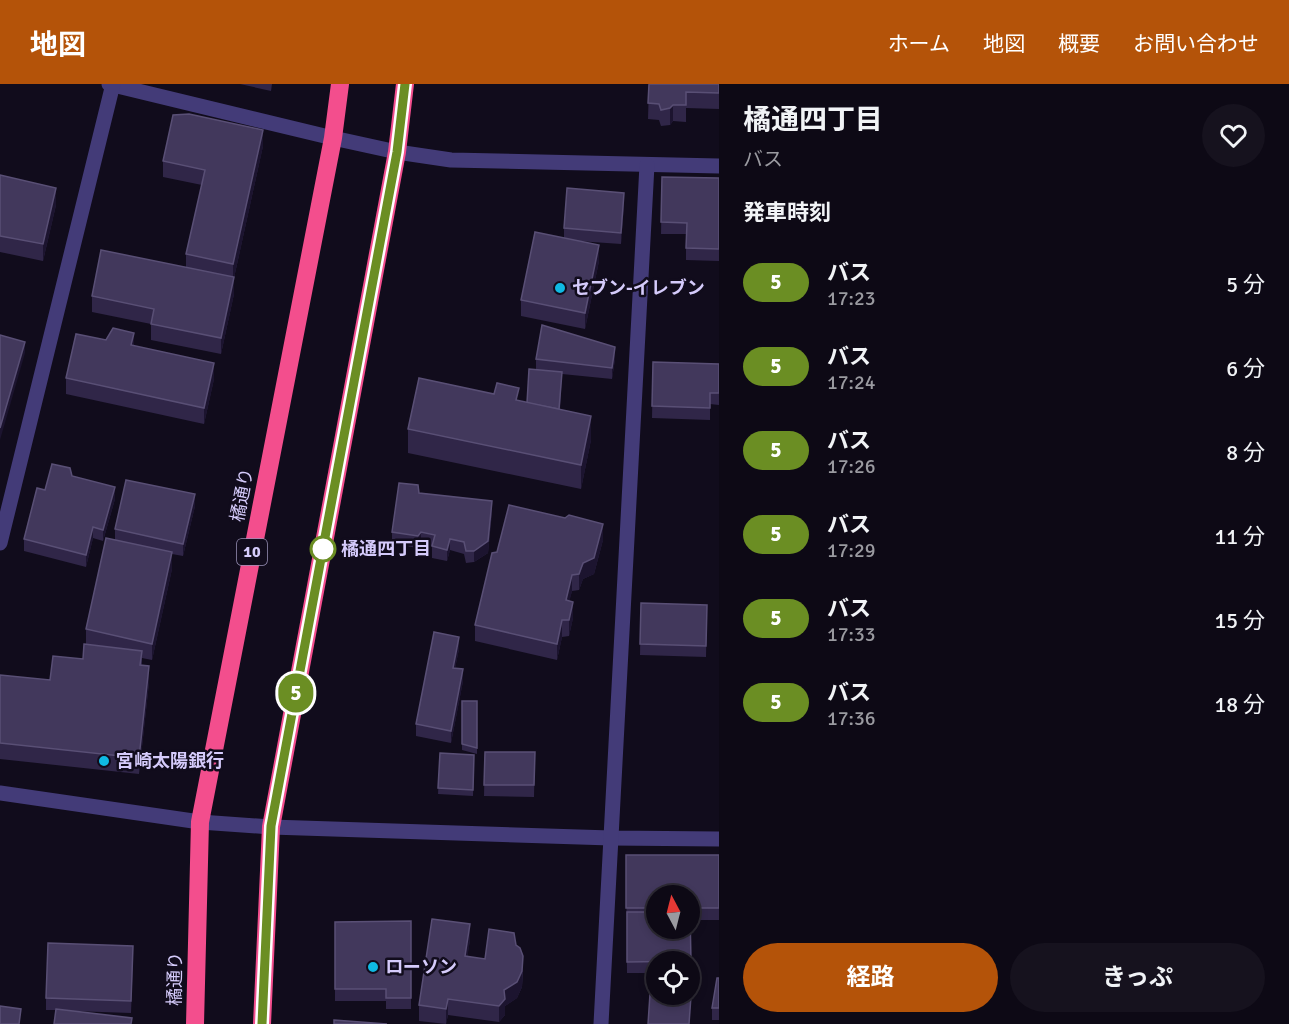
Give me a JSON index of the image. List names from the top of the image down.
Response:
{
  "streets": {
    "highway": ["橘通り", "10"]
  },
  "places": [
    "セブン-イレブン",
    "橘通四丁目",
    "宮崎太陽銀行",
    "ローソン"
  ],
  "lines": ["bus line 5"],
  "north": "top",
  "page": {
    "header": "地図",
    "nav": [
      "ホーム",
      "地図",
      "概要",
      "お問い合わせ"
    ],
    "on_map": "5",
    "heading": [
      ["橘通四丁目", "バス"],
      "発車時刻"
    ],
    "list": [
      {
        "mark": "5",
        "name": "バス",
        "note": "17:23",
        "value": "5 分"
      },
      {
        "mark": "5",
        "name": "バス",
        "note": "17:24",
        "value": "6 分"
      },
      {
        "mark": "5",
        "name": "バス",
        "note": "17:26",
        "value": "8 分"
      },
      {
        "mark": "5",
        "name": "バス",
        "note": "17:29",
        "value": "11 分"
      },
      {
        "mark": "5",
        "name": "バス",
        "note": "17:33",
        "value": "15 分"
      },
      {
        "mark": "5",
        "name": "バス",
        "note": "17:36",
        "value": "18 分"
      }
    ],
    "buttons": ["経路", "きっぷ"]
  }
}
